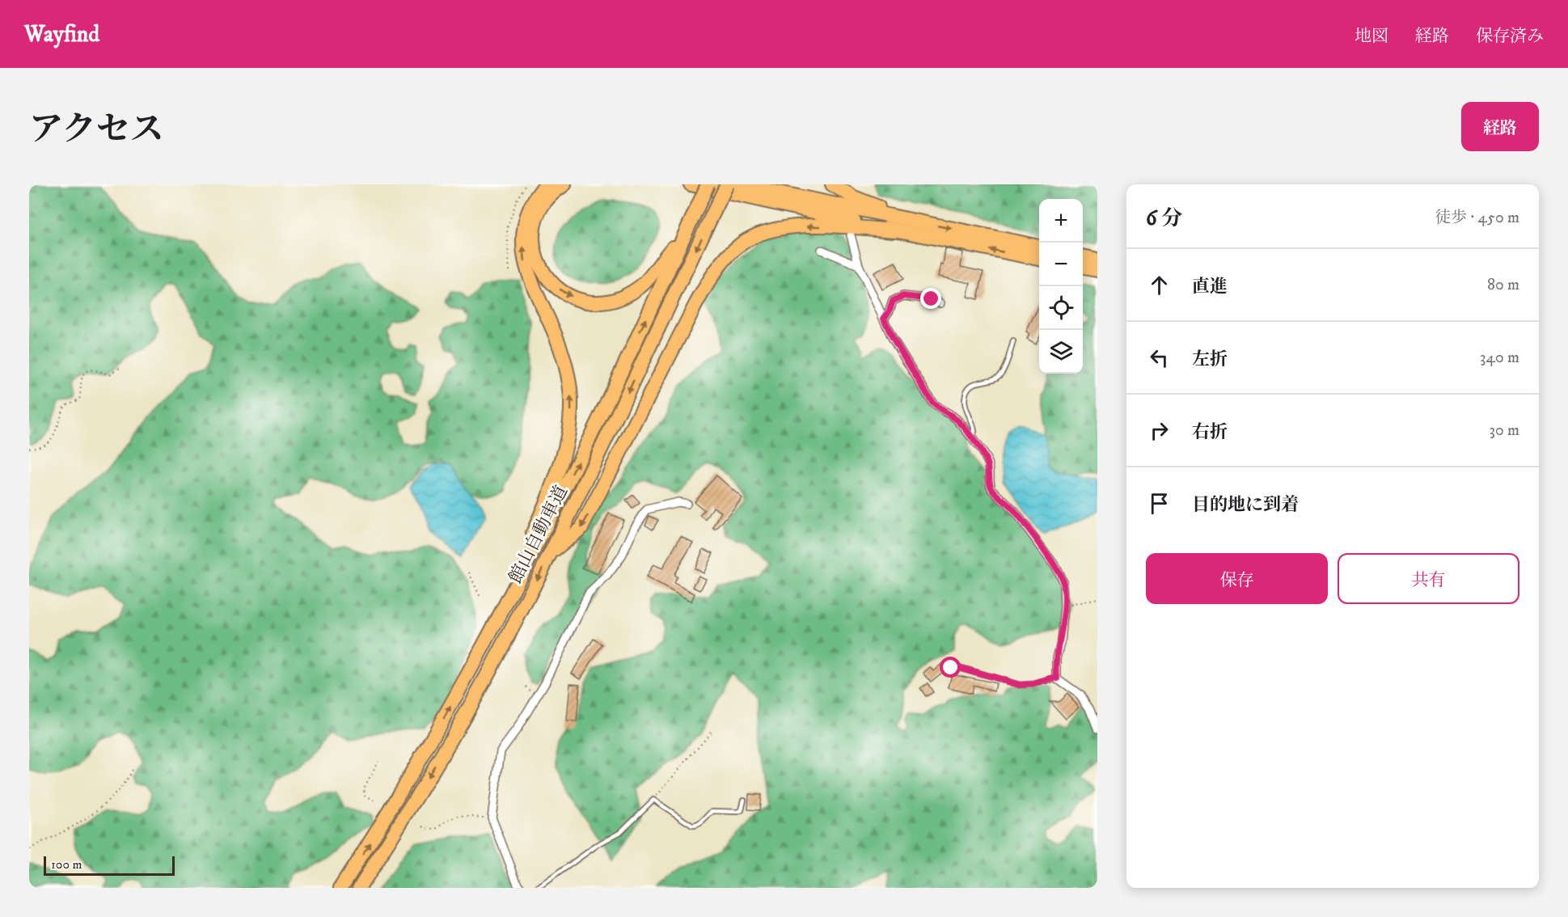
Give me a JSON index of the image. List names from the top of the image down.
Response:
{
  "streets": {
    "highway": ["館山自動車道"]
  },
  "scale_bar": "100 m",
  "page": {
    "header": "Wayfind",
    "nav": ["地図", "経路", "保存済み"],
    "title": "アクセス",
    "buttons": [
      "経路",
      ["保存", "共有"]
    ],
    "heading": ["6 分", "徒歩 · 450 m"],
    "map_buttons": ["+", "−"],
    "list": [
      ["直進", "80 m"],
      ["左折", "340 m"],
      ["右折", "30 m"],
      "目的地に到着"
    ],
    "scale": "100 m"
  }
}
